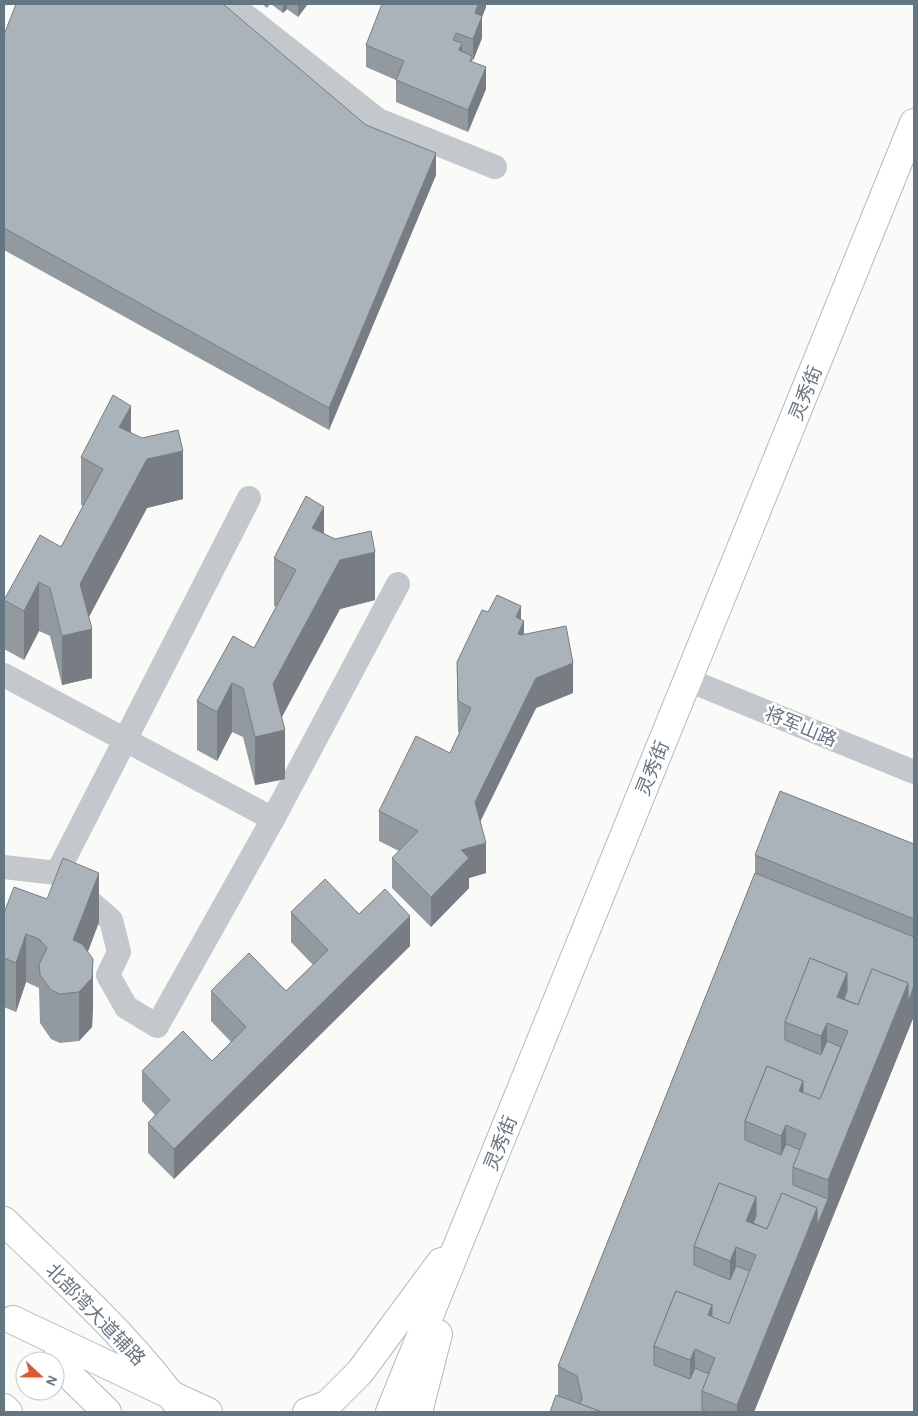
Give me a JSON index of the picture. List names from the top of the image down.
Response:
{
  "streets": {
    "main road": ["灵秀街", "北部湾大道辅路"],
    "street": ["将军山路"]
  },
  "crossings": [
    ["灵秀街", "将军山路"]
  ],
  "north": "right"
}
